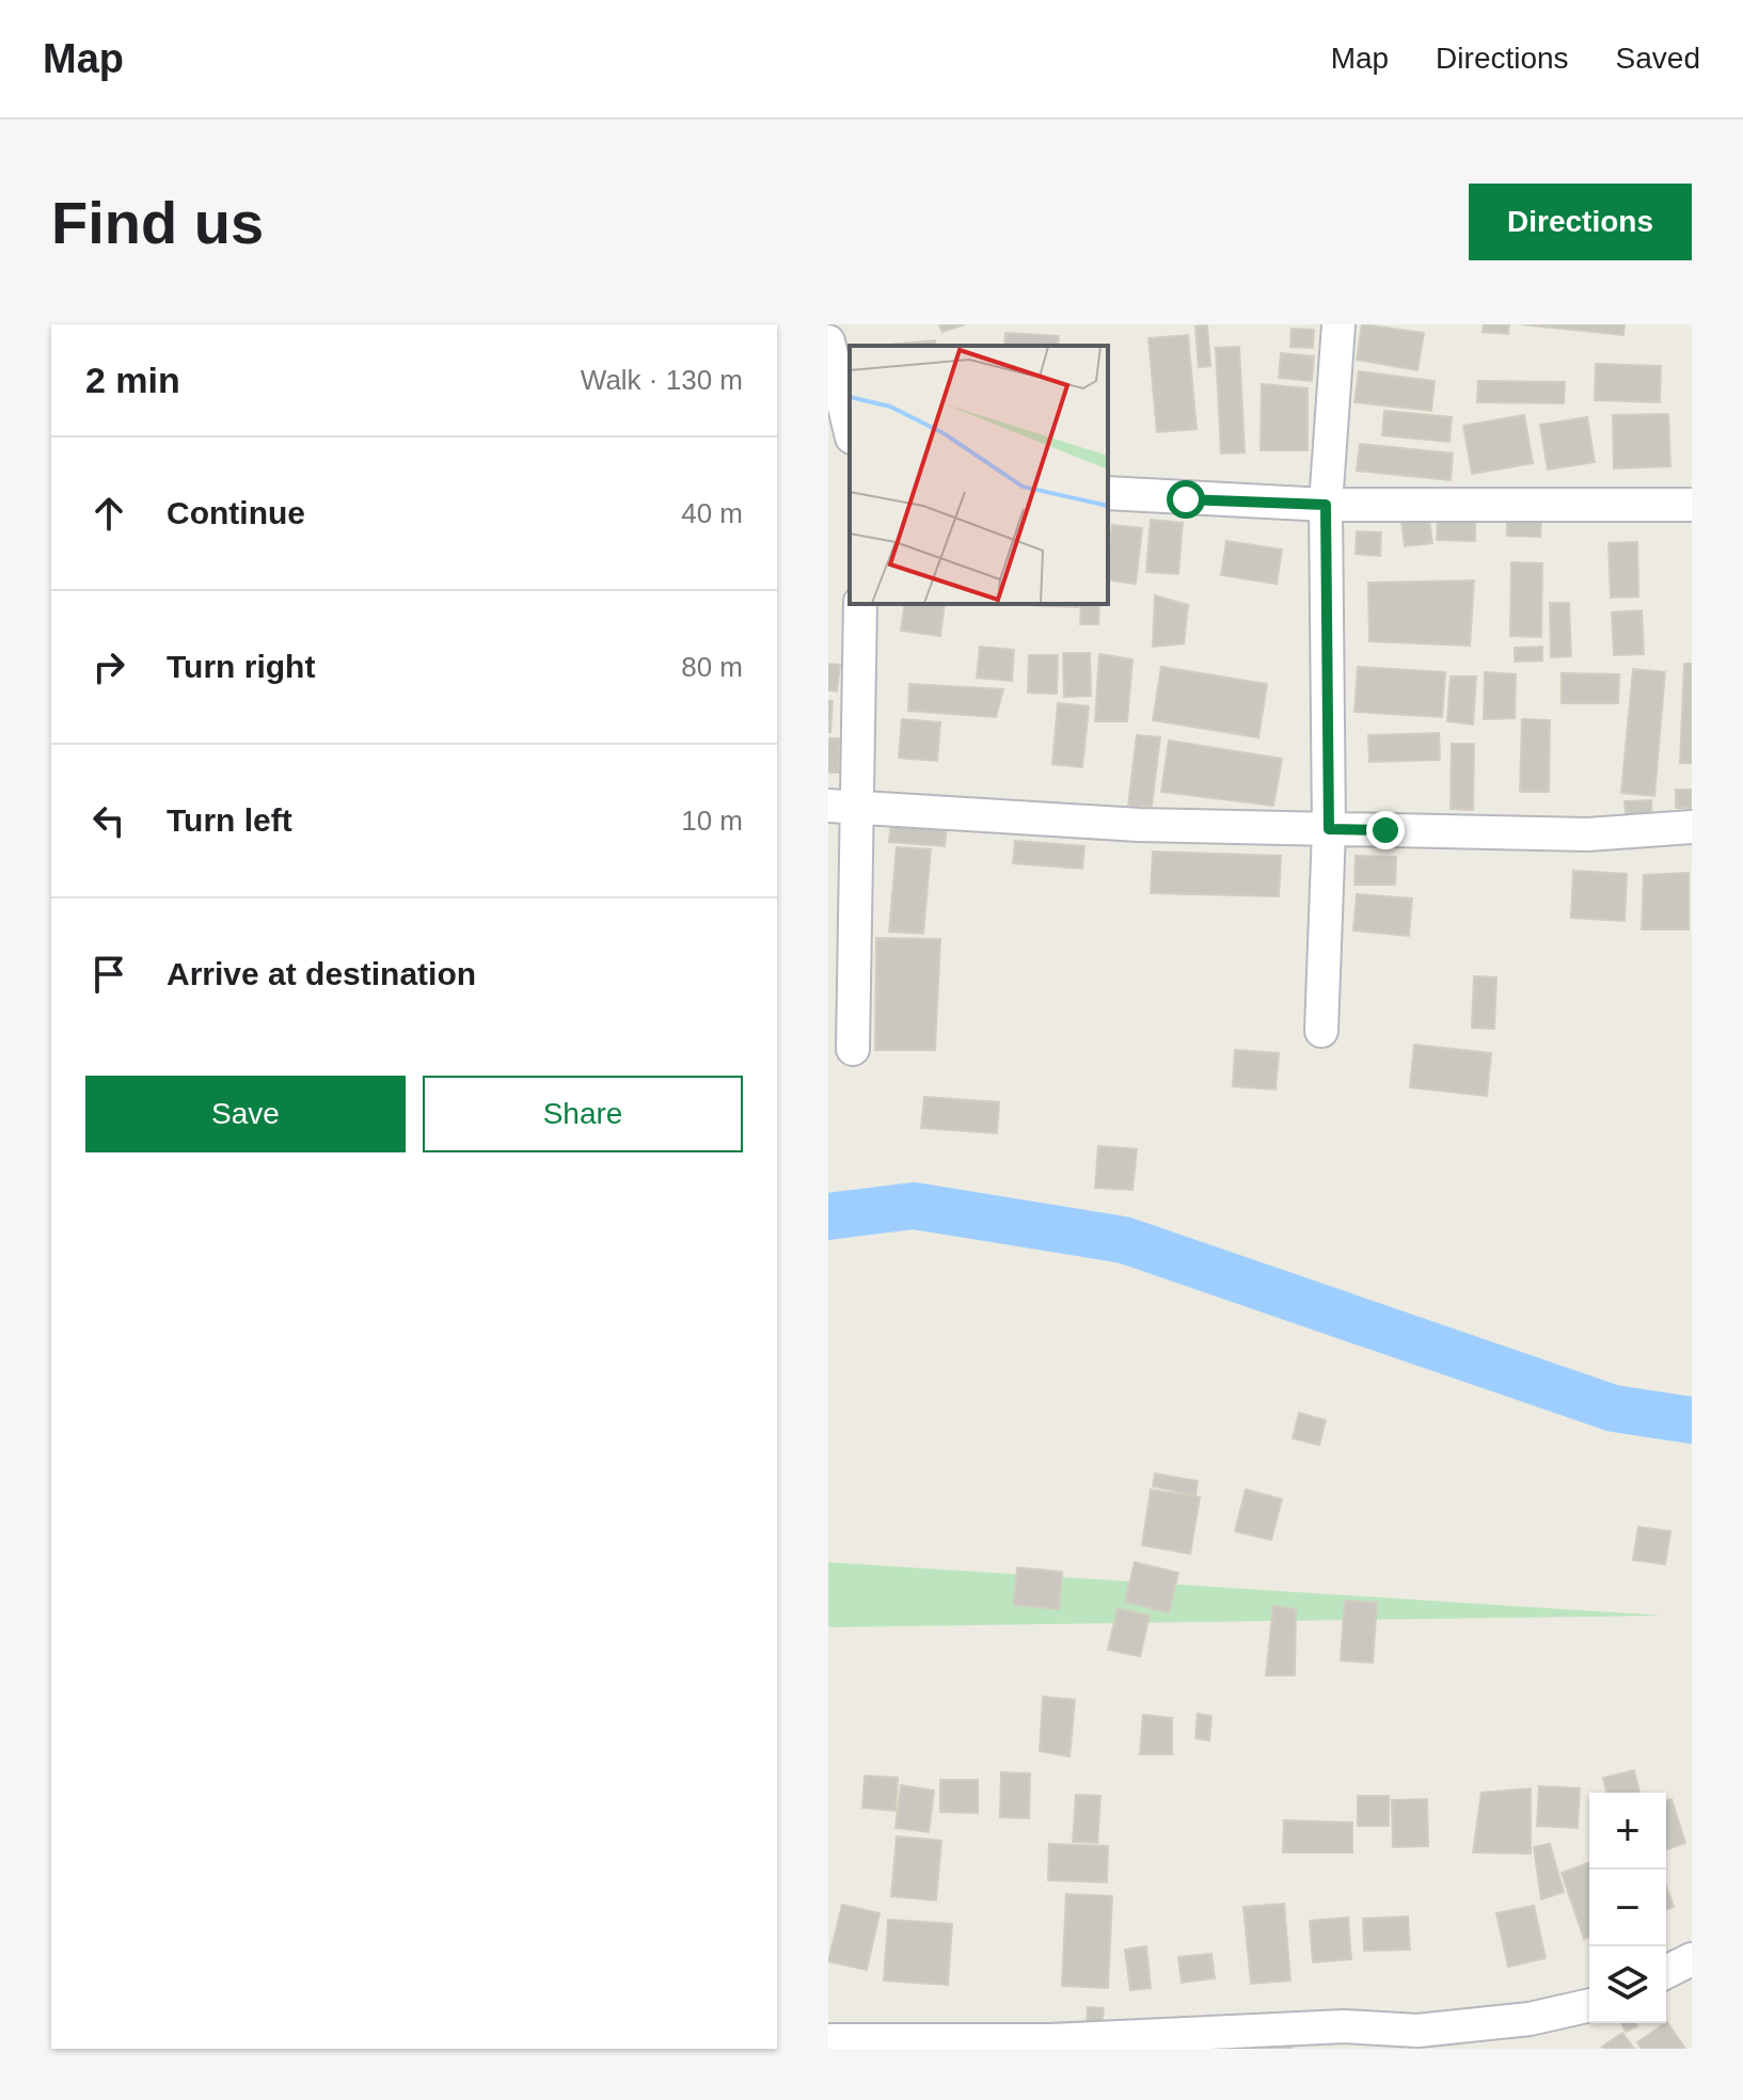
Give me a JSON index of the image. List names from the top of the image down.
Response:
{
  "page": {
    "header": "Map",
    "nav": ["Map", "Directions", "Saved"],
    "buttons": [
      "Directions",
      ["Save", "Share"]
    ],
    "title": "Find us",
    "heading": ["2 min", "Walk · 130 m"],
    "list": [
      ["Continue", "40 m"],
      ["Turn right", "80 m"],
      ["Turn left", "10 m"],
      "Arrive at destination"
    ],
    "map_buttons": ["+", "−"]
  }
}
